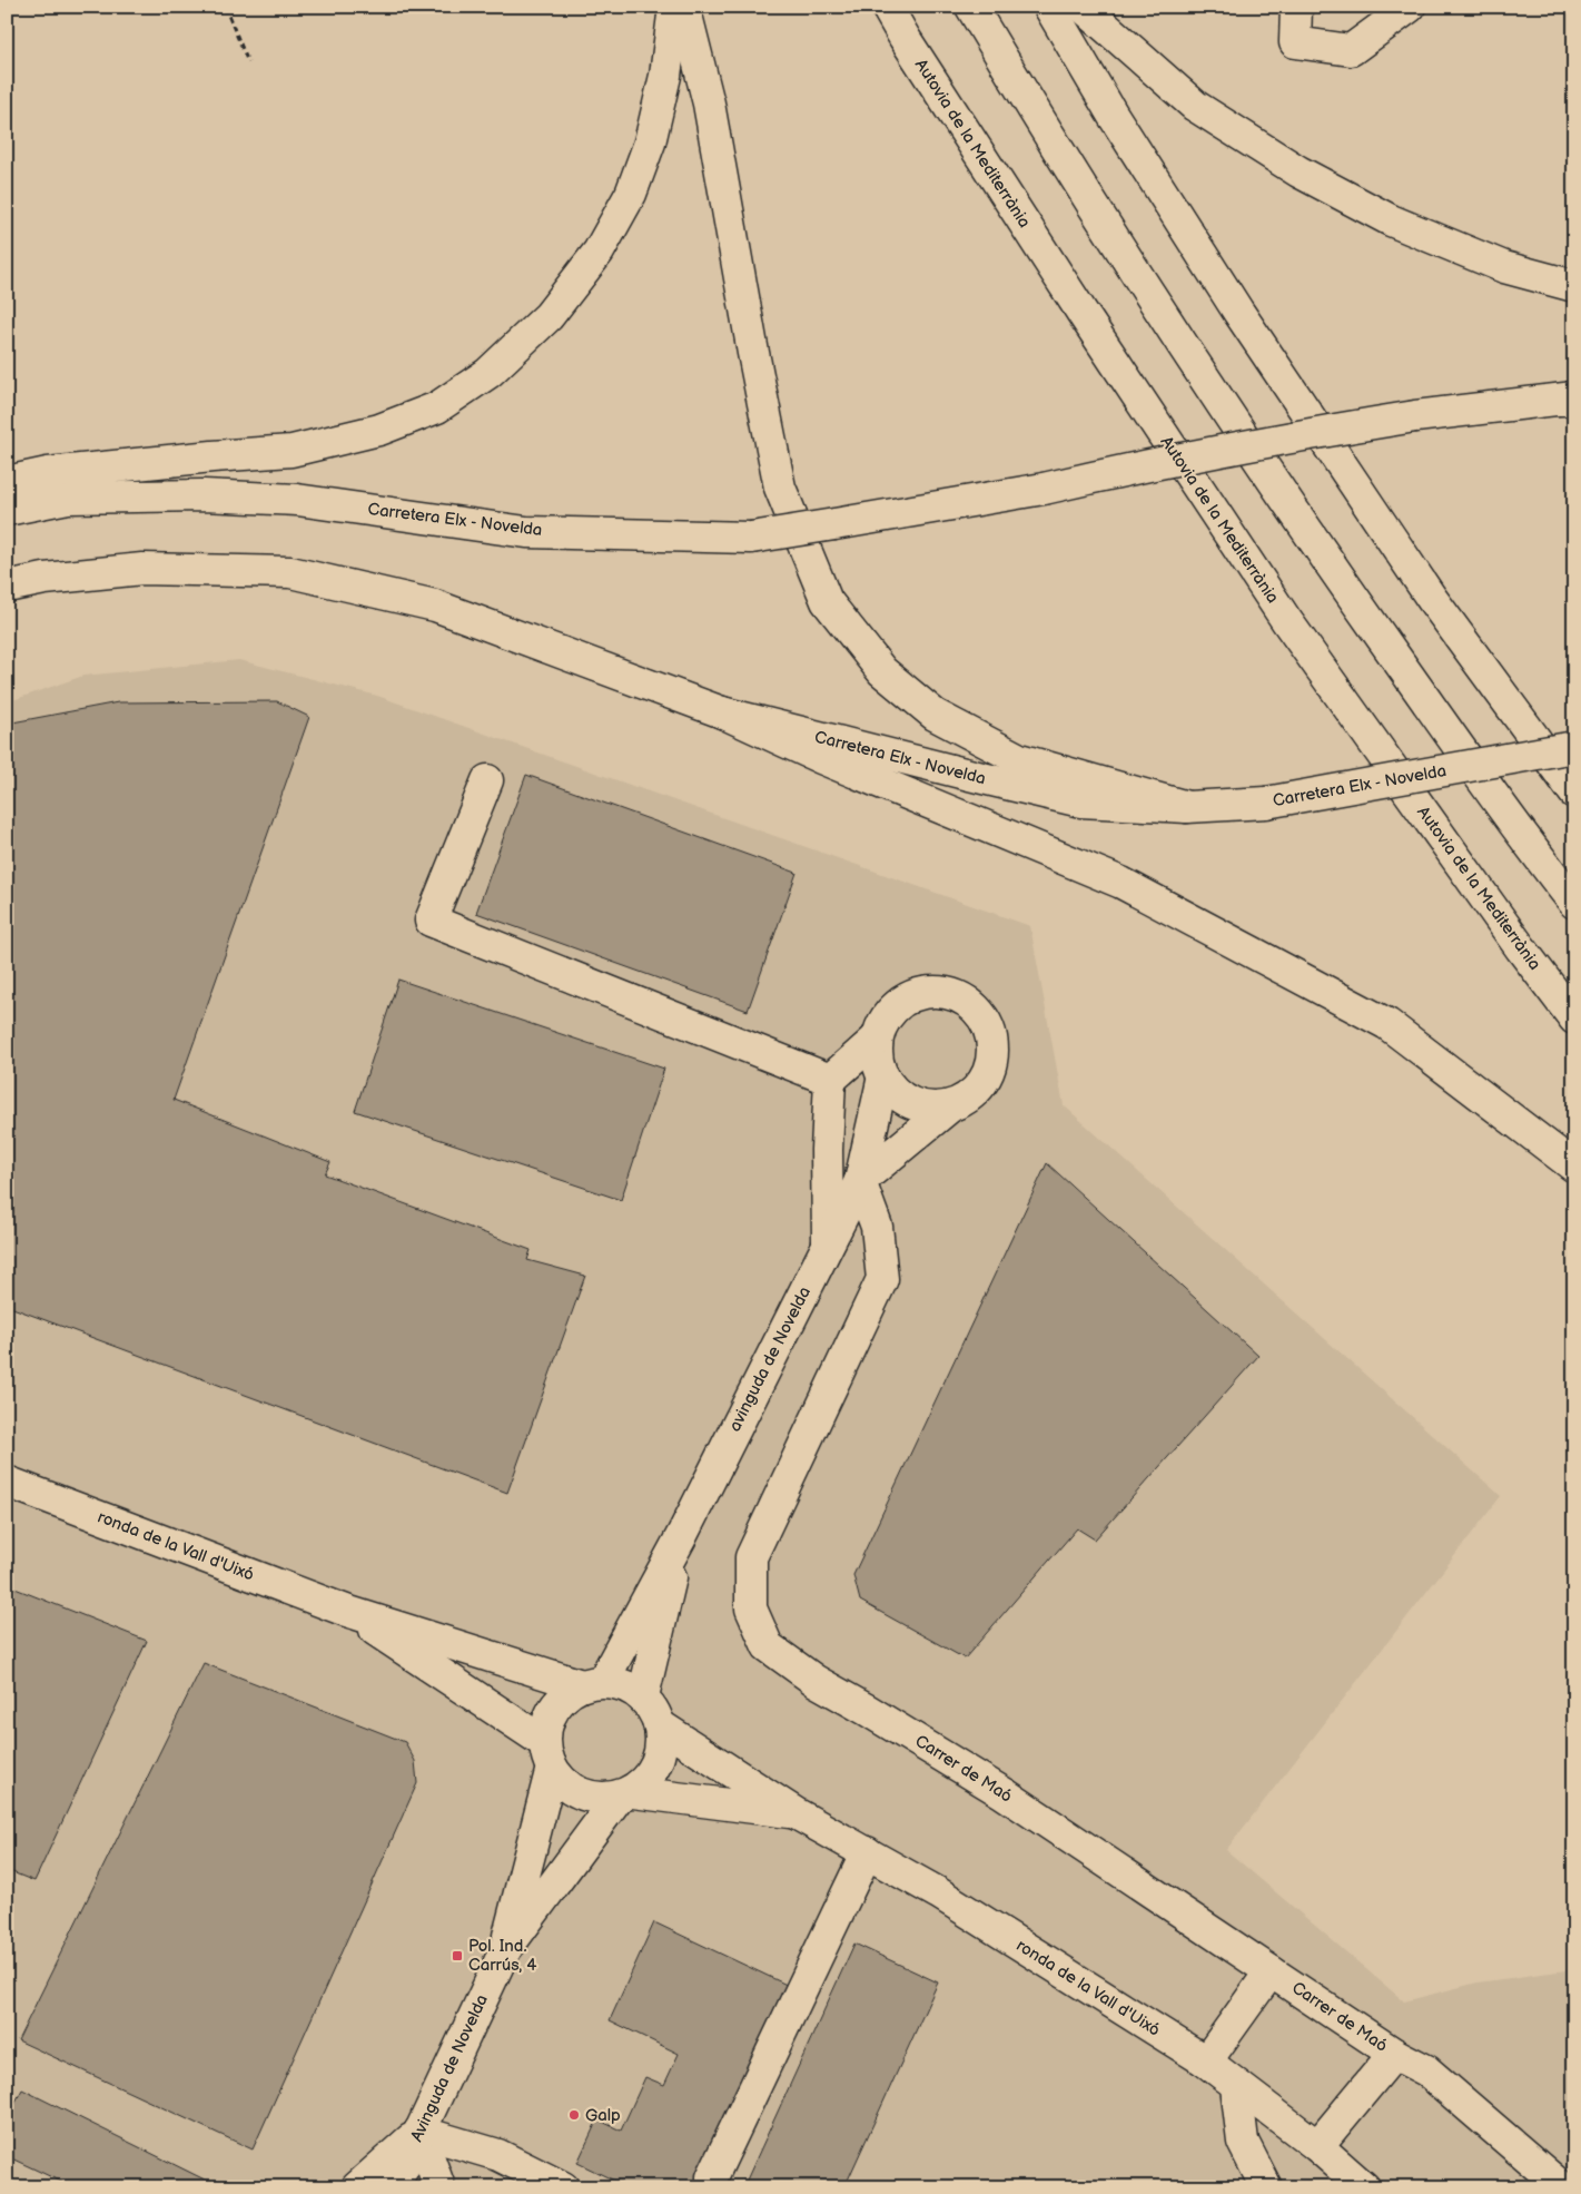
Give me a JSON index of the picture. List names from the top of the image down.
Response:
{
  "streets": {
    "main road": [
      "Autovia de la Mediterrània",
      "Carretera Elx - Novelda",
      "avinguda de Novelda",
      "ronda de la Vall d'Uixó",
      "Carrer de Maó",
      "Avinguda de Novelda"
    ]
  },
  "crossings": [
    ["avinguda de Novelda", "ronda de la Vall d'Uixó"],
    ["avinguda de Novelda", "Carrer de Maó"]
  ],
  "places": {
    "transit": ["Pol. Ind. Carrús, 4"],
    "other": ["Galp"]
  }
}
